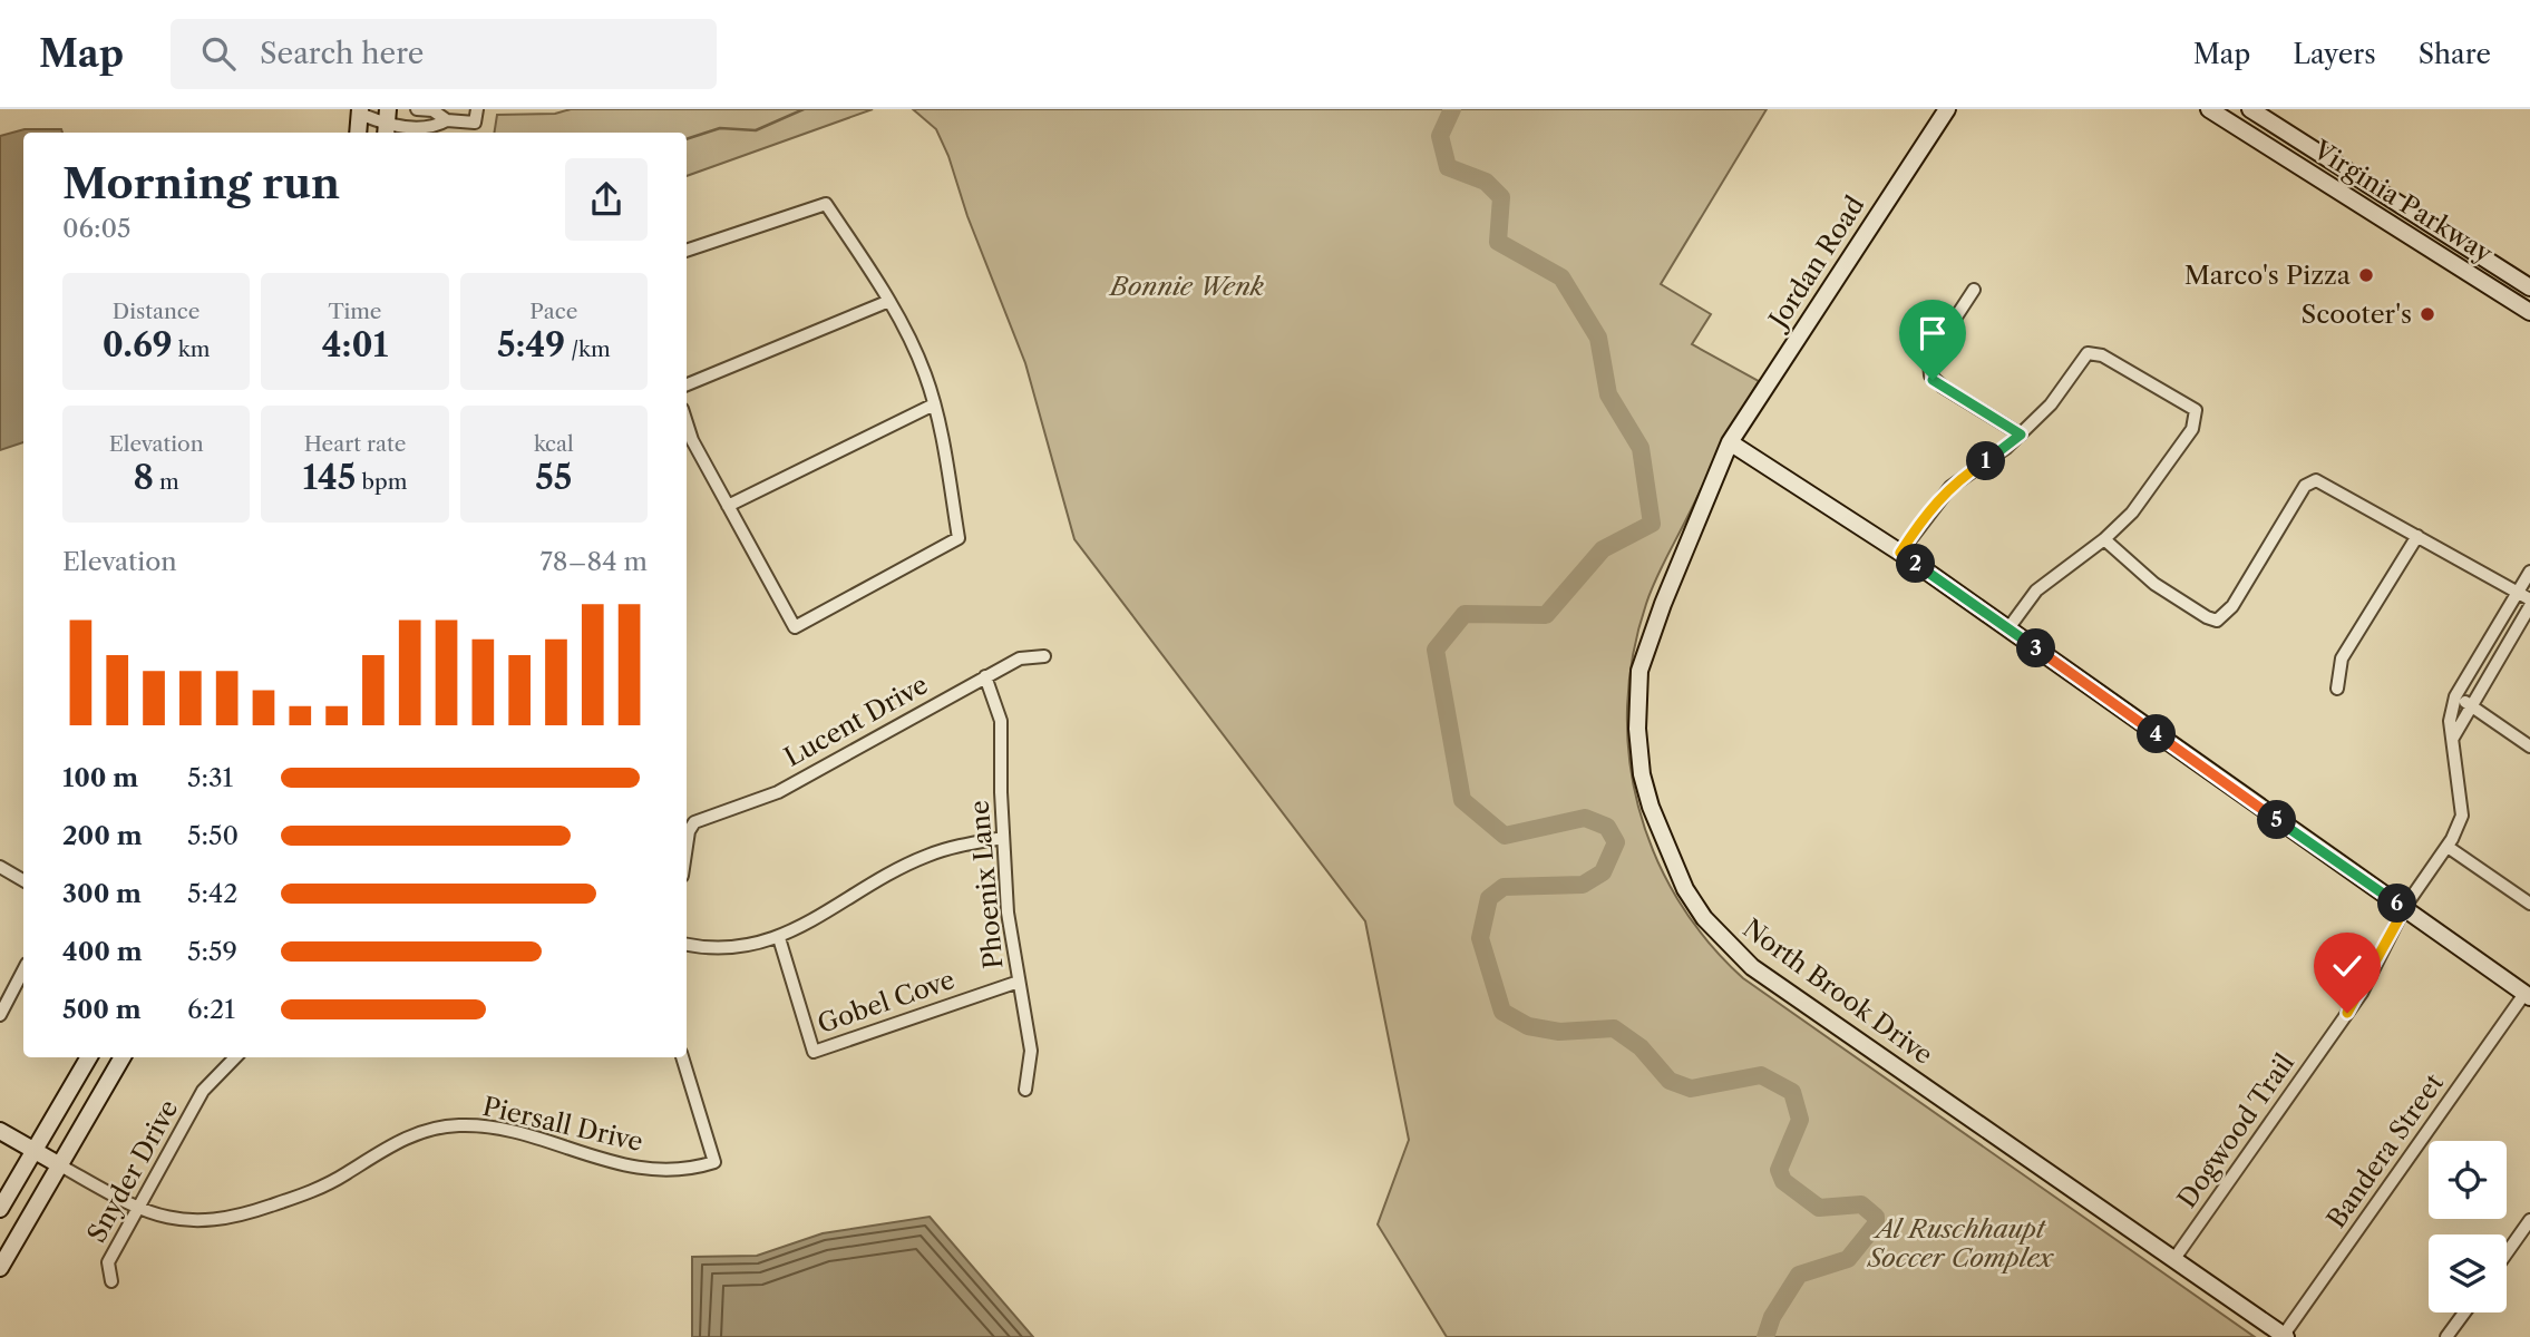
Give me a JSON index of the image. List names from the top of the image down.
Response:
{
  "streets": {
    "street": [
      "Virginia Parkway",
      "Jordan Road",
      "Lucent Drive",
      "Phoenix Lane",
      "North Brook Drive",
      "Gobel Cove",
      "Piersall Drive",
      "Dogwood Trail",
      "Bandera Street",
      "Snyder Drive"
    ]
  },
  "crossings": [
    ["Jordan Road", "North Brook Drive"],
    ["Lucent Drive", "Phoenix Lane"],
    ["Phoenix Lane", "Gobel Cove"],
    ["North Brook Drive", "Dogwood Trail"],
    ["North Brook Drive", "Bandera Street"],
    ["Piersall Drive", "Snyder Drive"]
  ],
  "parks": ["Bonnie Wenk", "Al Ruschhaupt Soccer Complex"],
  "places": ["Marco's Pizza", "Scooter's"],
  "page": {
    "header": "Map",
    "search": "Search here",
    "nav": ["Map", "Layers", "Share"],
    "heading": ["Morning run", "06:05"],
    "stats": [
      ["Distance", "0.69 km"],
      ["Time", "4:01"],
      ["Pace", "5:49 /km"],
      ["Elevation", "8 m"],
      ["Heart rate", "145 bpm"],
      ["kcal", "55"]
    ],
    "pins": [
      "1",
      "2",
      "3",
      "4",
      "5",
      "6"
    ],
    "chart": ["Elevation", "78–84 m"],
    "list": [
      {
        "name": "100 m",
        "note": "5:31"
      },
      {
        "name": "200 m",
        "note": "5:50"
      },
      {
        "name": "300 m",
        "note": "5:42"
      },
      {
        "name": "400 m",
        "note": "5:59"
      },
      {
        "name": "500 m",
        "note": "6:21"
      }
    ]
  }
}
